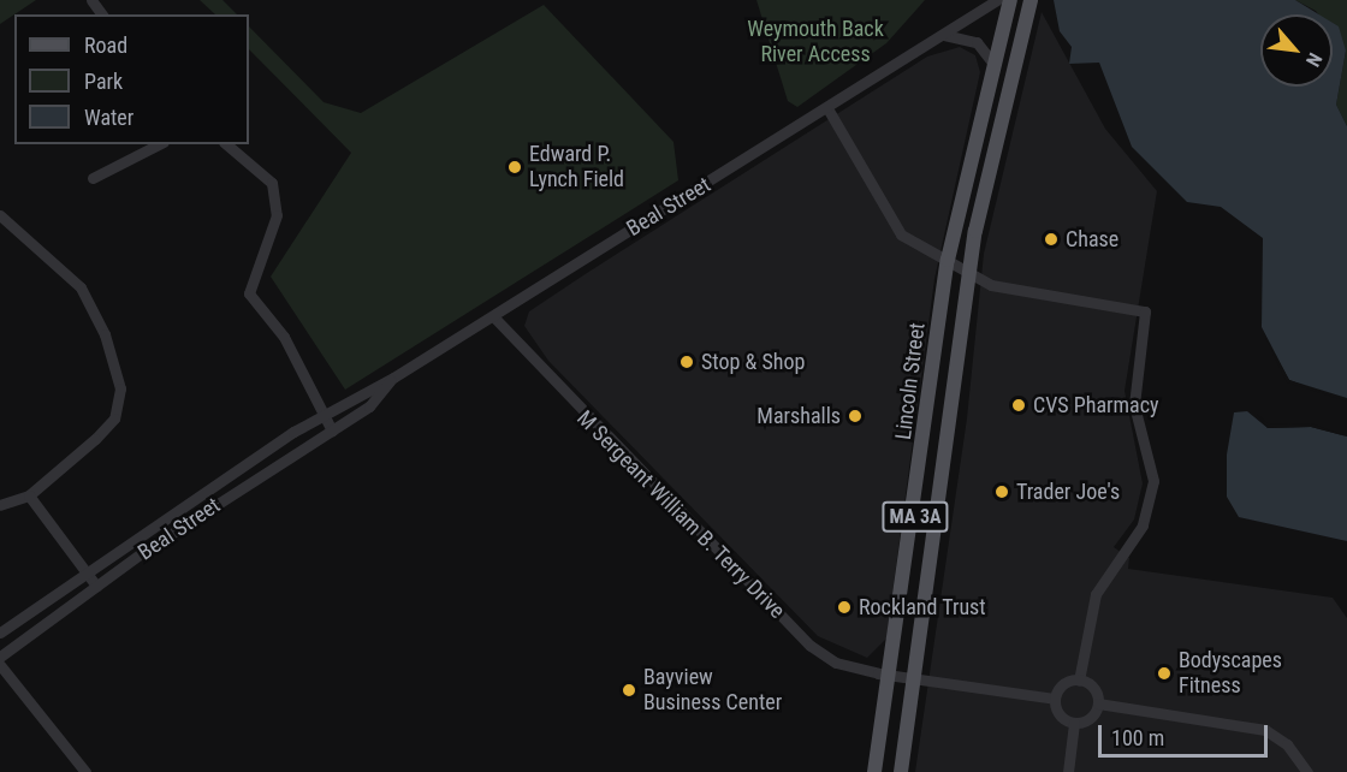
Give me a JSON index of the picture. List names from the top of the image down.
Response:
{
  "streets": {
    "main road": ["Lincoln Street", "MA 3A"],
    "street": ["Beal Street", "M Sergeant William B. Terry Drive"]
  },
  "crossings": [
    ["Beal Street", "M Sergeant William B. Terry Drive"],
    ["Lincoln Street", "M Sergeant William B. Terry Drive"]
  ],
  "parks": ["Weymouth Back River Access"],
  "places": [
    "Edward P. Lynch Field",
    "Chase",
    "Stop & Shop",
    "CVS Pharmacy",
    "Marshalls",
    "Trader Joe's",
    "Rockland Trust",
    "Bodyscapes Fitness",
    "Bayview Business Center"
  ],
  "legend": ["Road", "Park", "Water"],
  "scale_bar": "100 m",
  "north": "bottom right"
}
